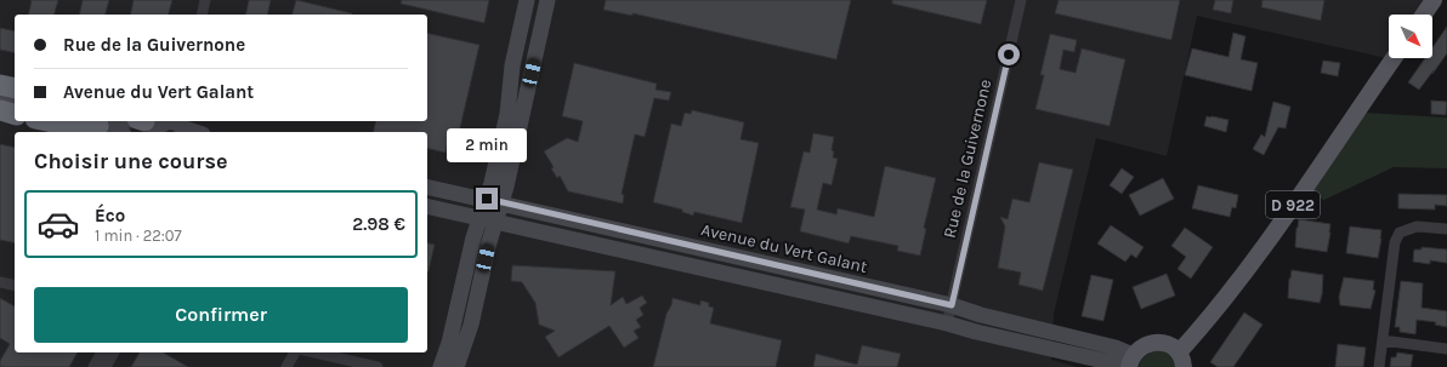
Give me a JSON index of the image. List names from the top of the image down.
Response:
{
  "streets": {
    "main road": ["D 922"],
    "street": ["Rue de la Guivernone", "Avenue du Vert Galant"]
  },
  "crossings": [
    ["Rue de la Guivernone", "Avenue du Vert Galant"]
  ],
  "north": "bottom right",
  "page": {
    "banner": ["Rue de la Guivernone", "Avenue du Vert Galant"],
    "bubble": "2 min",
    "heading": "Choisir une course",
    "list": [
      {
        "name": "Éco",
        "note": "1 min · 22:07",
        "value": "2.98 €"
      }
    ],
    "buttons": "Confirmer"
  }
}
